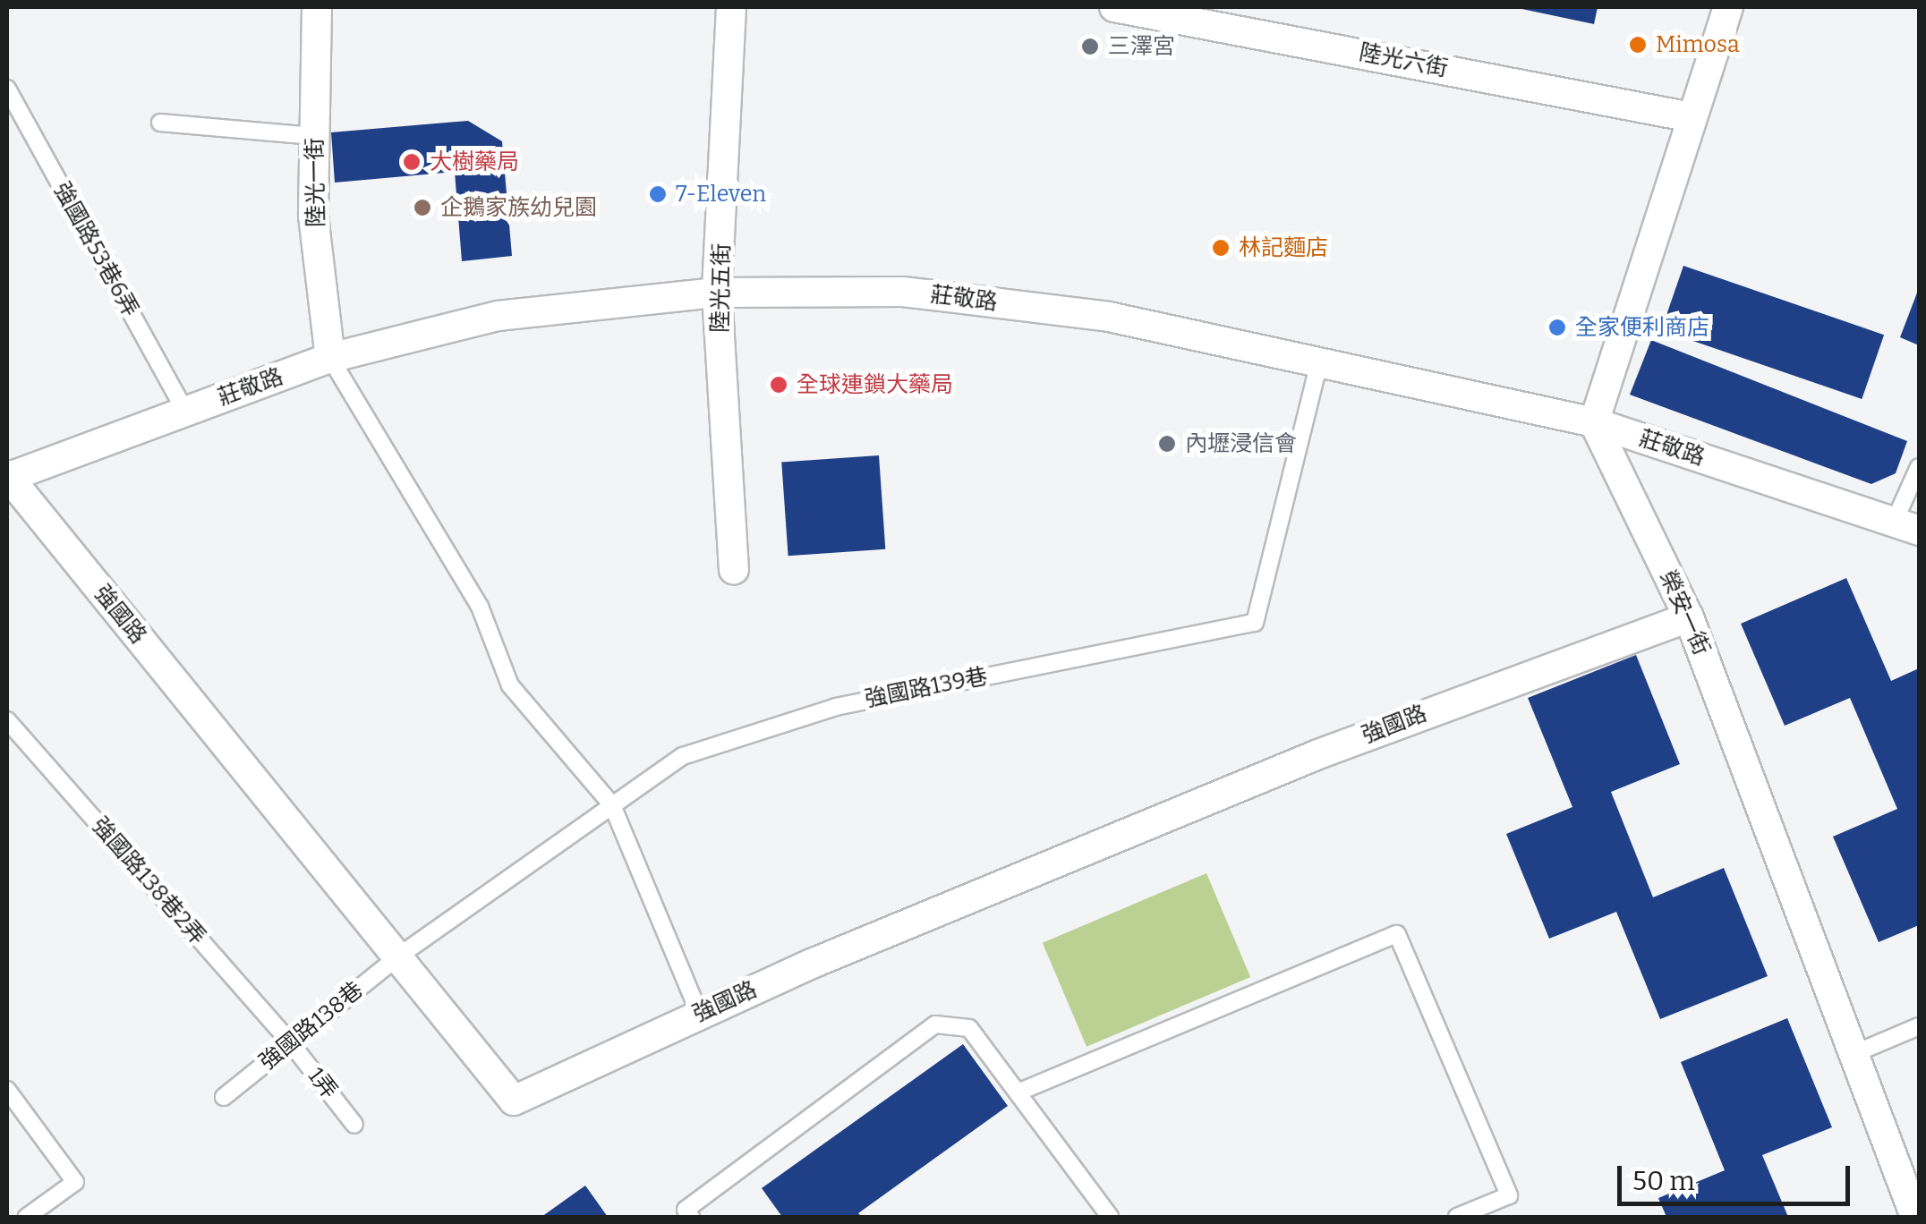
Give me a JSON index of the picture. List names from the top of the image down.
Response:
{
  "streets": {
    "street": [
      "陸光六街",
      "陸光一街",
      "陸光五街",
      "莊敬路",
      "榮安一街",
      "強國路"
    ],
    "lane": [
      "強國路53巷6弄",
      "強國路139巷",
      "強國路138巷2弄",
      "強國路138巷",
      "1弄"
    ]
  },
  "crossings": [
    ["陸光一街", "莊敬路"],
    ["強國路53巷6弄", "莊敬路"],
    ["陸光五街", "莊敬路"],
    ["莊敬路", "榮安一街"],
    ["莊敬路", "強國路"],
    ["莊敬路", "強國路139巷"],
    ["榮安一街", "強國路"],
    ["強國路", "強國路139巷"],
    ["強國路", "強國路138巷"],
    ["強國路139巷", "強國路138巷"],
    ["強國路138巷2弄", "強國路138巷"],
    ["強國路138巷2弄", "1弄"],
    ["強國路138巷", "1弄"]
  ],
  "places": [
    "Mimosa",
    "三澤宮",
    "大樹藥局",
    "7-Eleven",
    "企鵝家族幼兒園",
    "林記麵店",
    "全家便利商店",
    "全球連鎖大藥局",
    "內壢浸信會"
  ],
  "scale_bar": "50 m"
}
